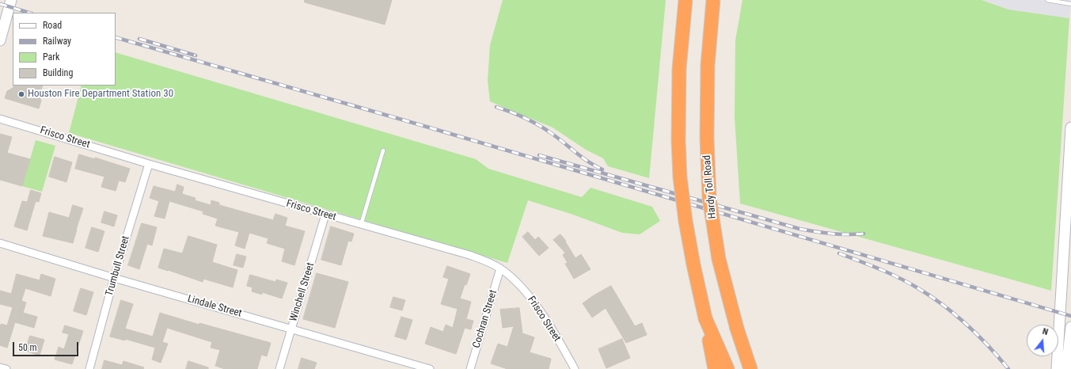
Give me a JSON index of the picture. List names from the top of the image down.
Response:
{
  "streets": {
    "highway": ["Hardy Toll Road"],
    "street": [
      "Frisco Street",
      "Trumbull Street",
      "Winchell Street",
      "Lindale Street",
      "Cochran Street"
    ]
  },
  "crossings": [
    ["Frisco Street", "Trumbull Street"],
    ["Frisco Street", "Winchell Street"],
    ["Frisco Street", "Cochran Street"],
    ["Trumbull Street", "Lindale Street"],
    ["Winchell Street", "Lindale Street"]
  ],
  "places": ["Houston Fire Department Station 30"],
  "legend": [
    "Road",
    "Railway",
    "Park",
    "Building"
  ],
  "scale_bar": "50 m",
  "north": "top"
}
